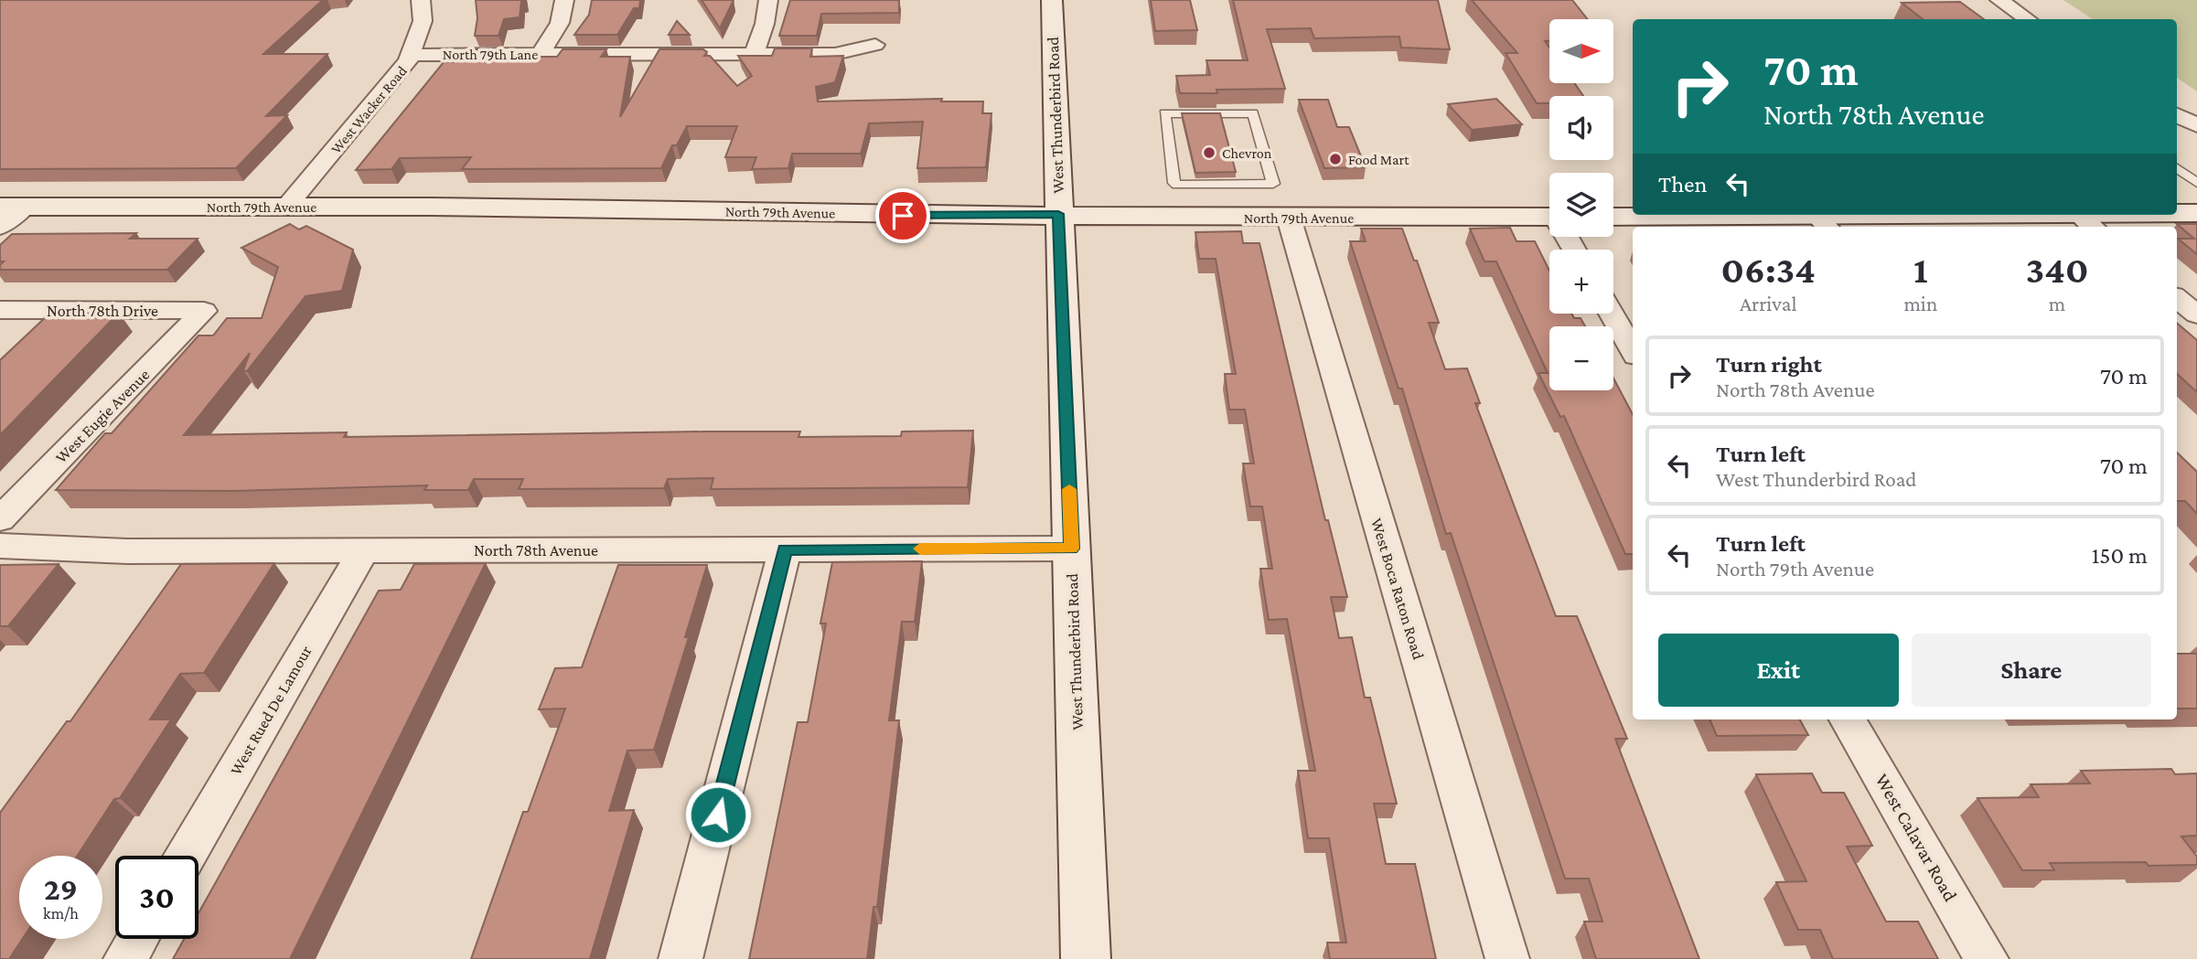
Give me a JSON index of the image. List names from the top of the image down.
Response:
{
  "streets": {
    "street": [
      "North 79th Lane",
      "West Wacker Road",
      "West Thunderbird Road",
      "North 79th Avenue",
      "North 78th Drive",
      "West Eugie Avenue",
      "North 78th Avenue",
      "West Boca Raton Road",
      "West Rued De Lamour",
      "West Calavar Road"
    ]
  },
  "crossings": [
    ["North 79th Lane", "West Wacker Road"],
    ["West Wacker Road", "North 79th Avenue"],
    ["West Thunderbird Road", "North 79th Avenue"],
    ["West Thunderbird Road", "North 78th Avenue"],
    ["North 79th Avenue", "West Boca Raton Road"],
    ["North 78th Drive", "West Eugie Avenue"],
    ["North 78th Avenue", "West Rued De Lamour"]
  ],
  "places": ["Chevron", "Food Mart"],
  "north": "right",
  "page": {
    "map_buttons": ["+", "−"],
    "turn": ["70 m", "North 78th Avenue"],
    "then": "Then",
    "eta": [
      "06:34",
      "Arrival",
      "1",
      "min",
      "340",
      "m"
    ],
    "list": [
      {
        "name": "Turn right",
        "note": "North 78th Avenue",
        "value": "70 m"
      },
      {
        "name": "Turn left",
        "note": "West Thunderbird Road",
        "value": "70 m"
      },
      {
        "name": "Turn left",
        "note": "North 79th Avenue",
        "value": "150 m"
      }
    ],
    "buttons": ["Exit", "Share"],
    "speed": "29 km/h",
    "limit": "30"
  }
}
